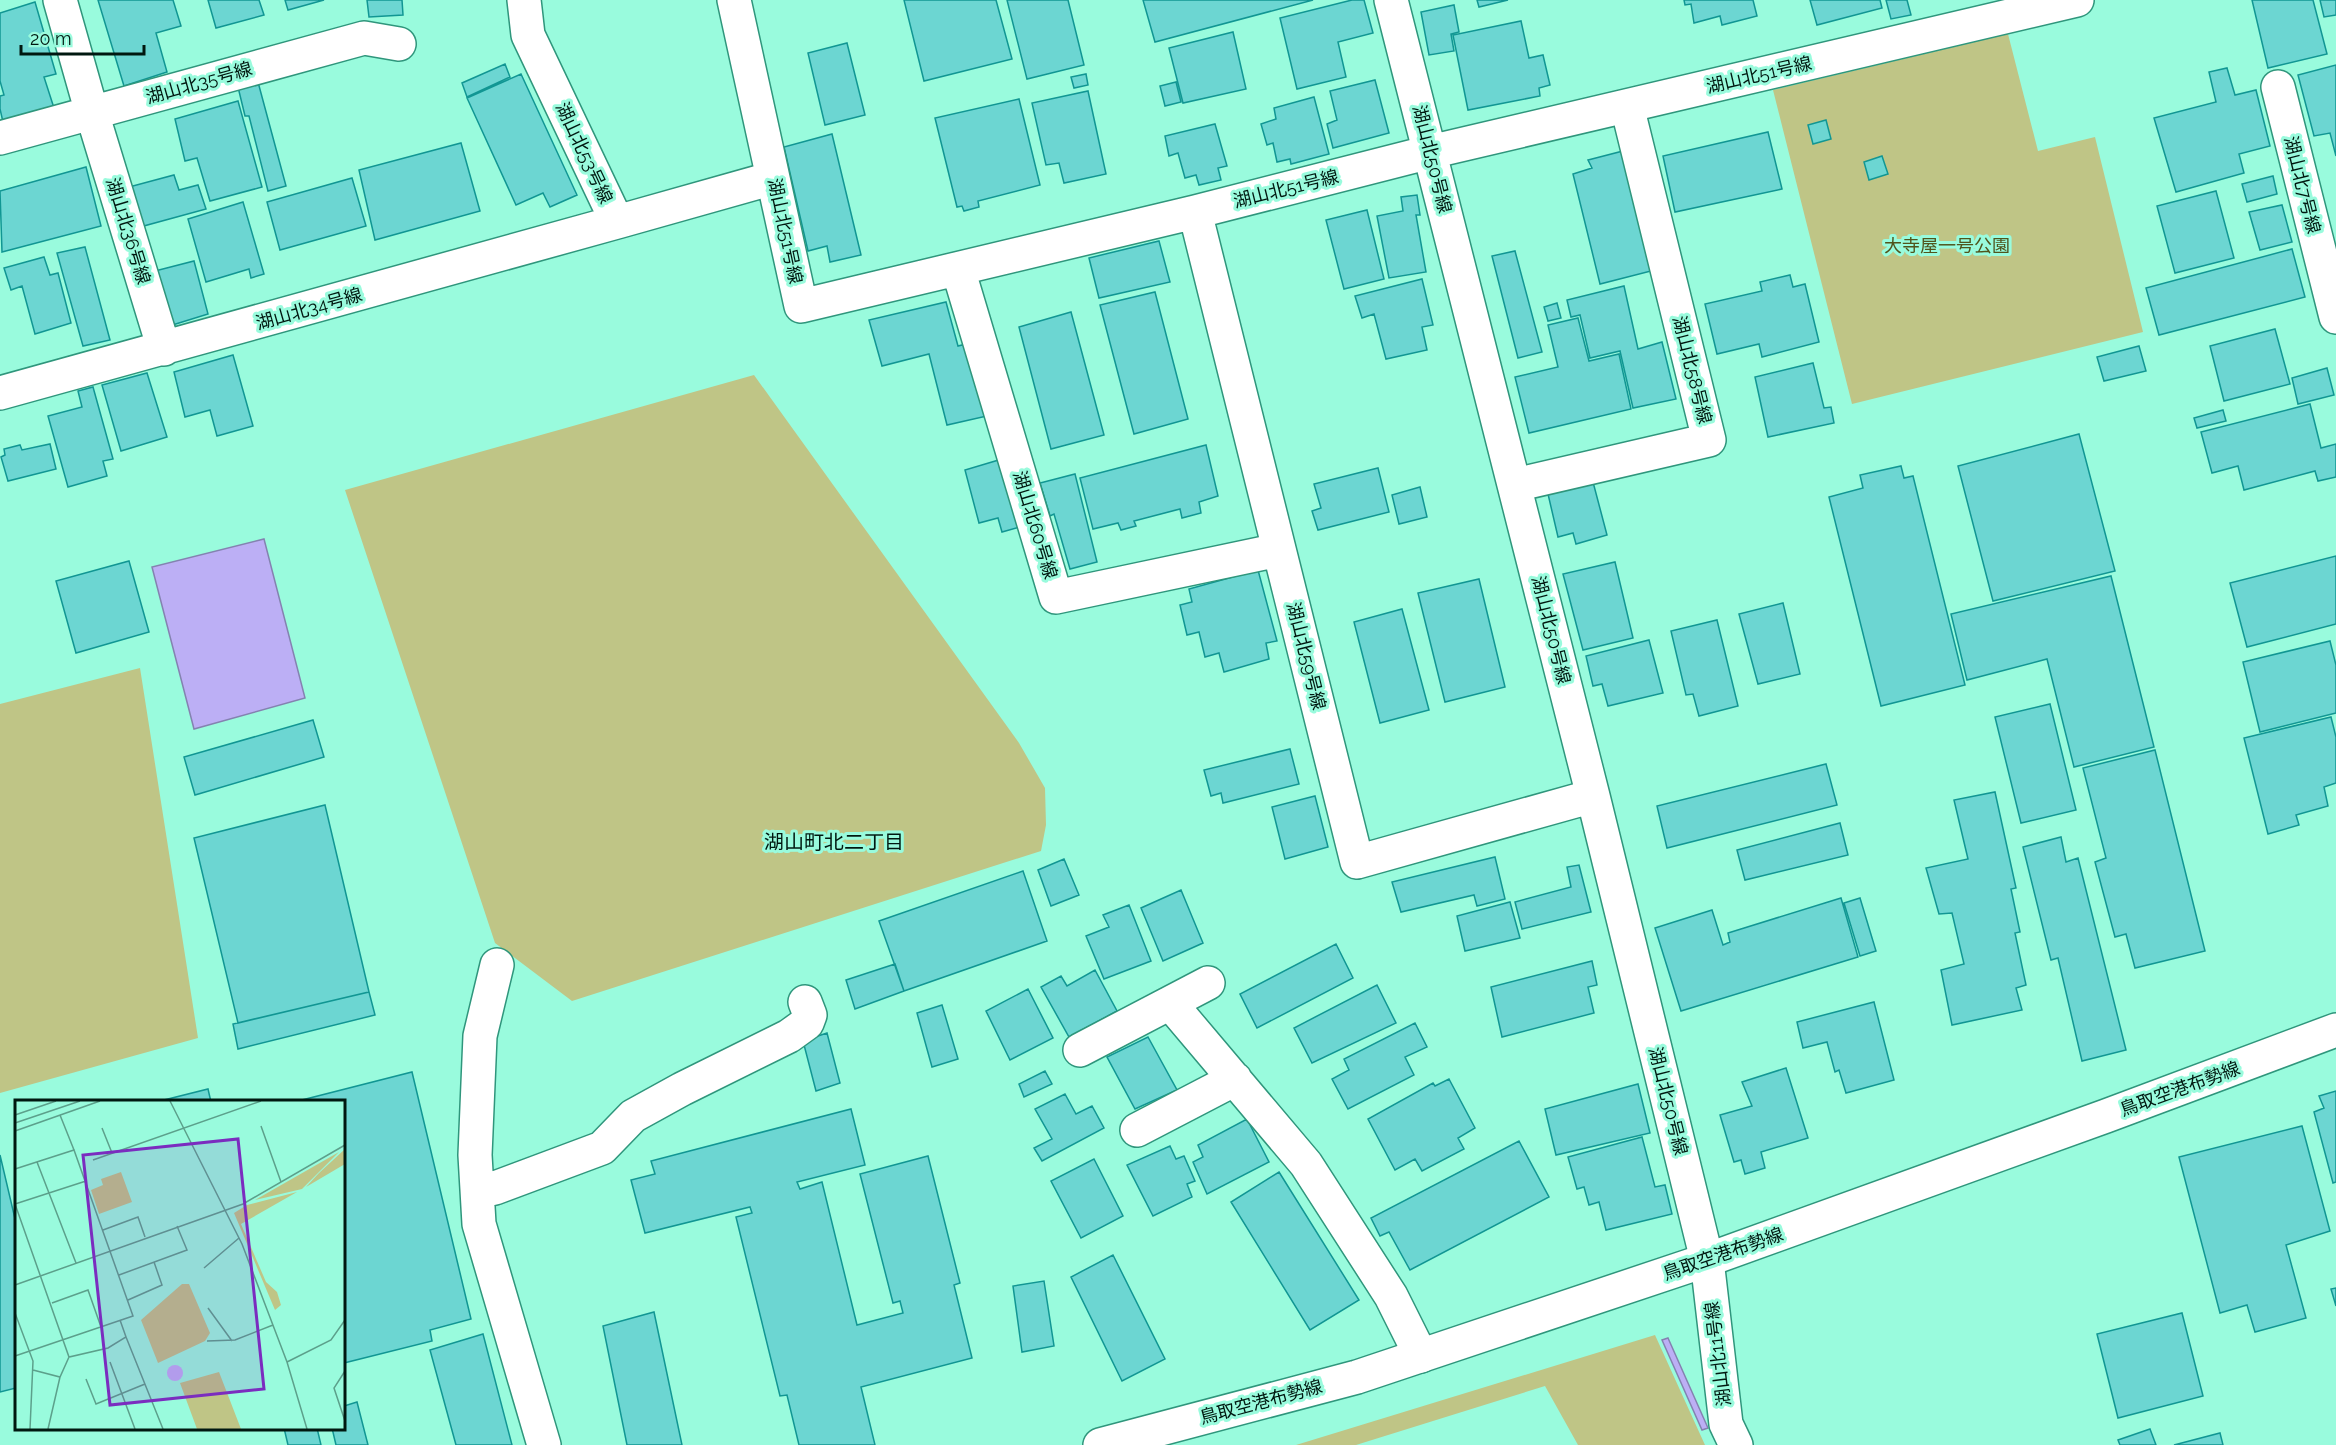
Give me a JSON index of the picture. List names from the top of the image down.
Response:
{
  "streets": {
    "street": [
      "湖山北51号線",
      "湖山北35号線",
      "湖山北53号線",
      "湖山北50号線",
      "湖山北7号線",
      "湖山北36号線",
      "湖山北34号線",
      "湖山北58号線",
      "湖山北60号線",
      "湖山北59号線",
      "鳥取空港布勢線",
      "湖山北11号線"
    ]
  },
  "crossings": [
    ["湖山北51号線", "湖山北53号線"],
    ["湖山北51号線", "湖山北50号線"],
    ["湖山北51号線", "湖山北58号線"],
    ["湖山北51号線", "湖山北60号線"],
    ["湖山北51号線", "湖山北59号線"],
    ["湖山北35号線", "湖山北36号線"],
    ["湖山北53号線", "湖山北34号線"],
    ["湖山北50号線", "湖山北58号線"],
    ["湖山北50号線", "湖山北59号線"],
    ["湖山北50号線", "鳥取空港布勢線"],
    ["湖山北50号線", "湖山北11号線"],
    ["湖山北36号線", "湖山北34号線"],
    ["湖山北60号線", "湖山北59号線"],
    ["鳥取空港布勢線", "湖山北11号線"]
  ],
  "districts": ["湖山町北二丁目"],
  "parks": ["大寺屋一号公園"],
  "scale_bar": "20 m"
}
